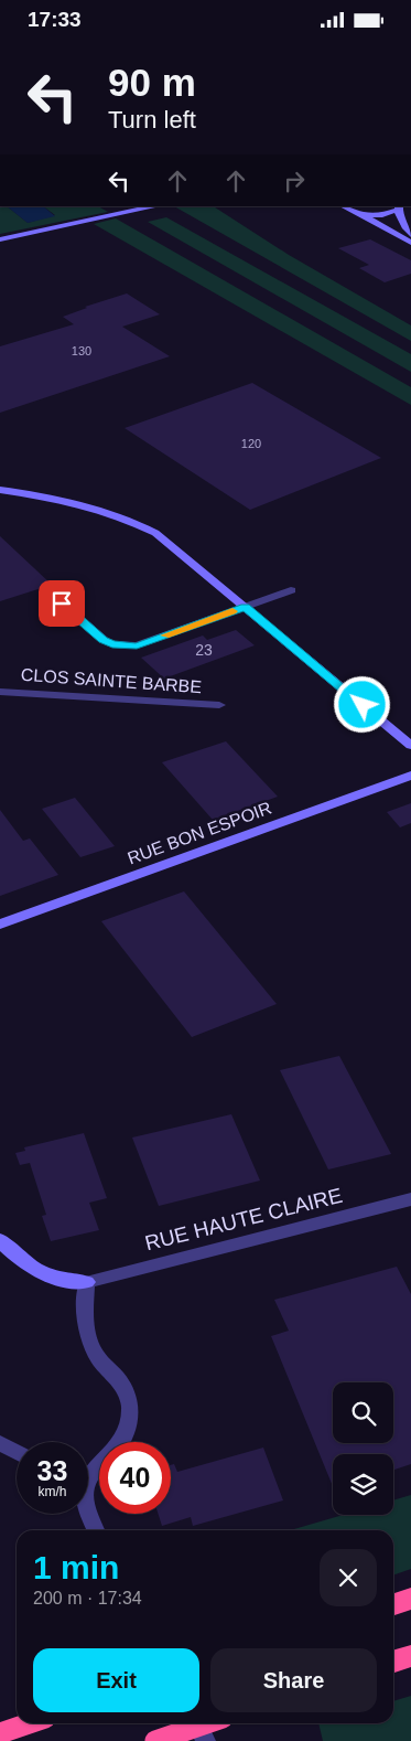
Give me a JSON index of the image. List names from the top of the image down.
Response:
{
  "streets": {
    "street": ["CLOS SAINTE BARBE", "RUE BON ESPOIR", "RUE HAUTE CLAIRE"]
  },
  "house_numbers": ["130", "120", "23"],
  "page": {
    "status": "17:33",
    "turn": ["90 m", "Turn left"],
    "speed": "33 km/h",
    "limit": "40",
    "heading": ["1 min", "200 m · 17:34"],
    "buttons": ["Exit", "Share"]
  }
}
